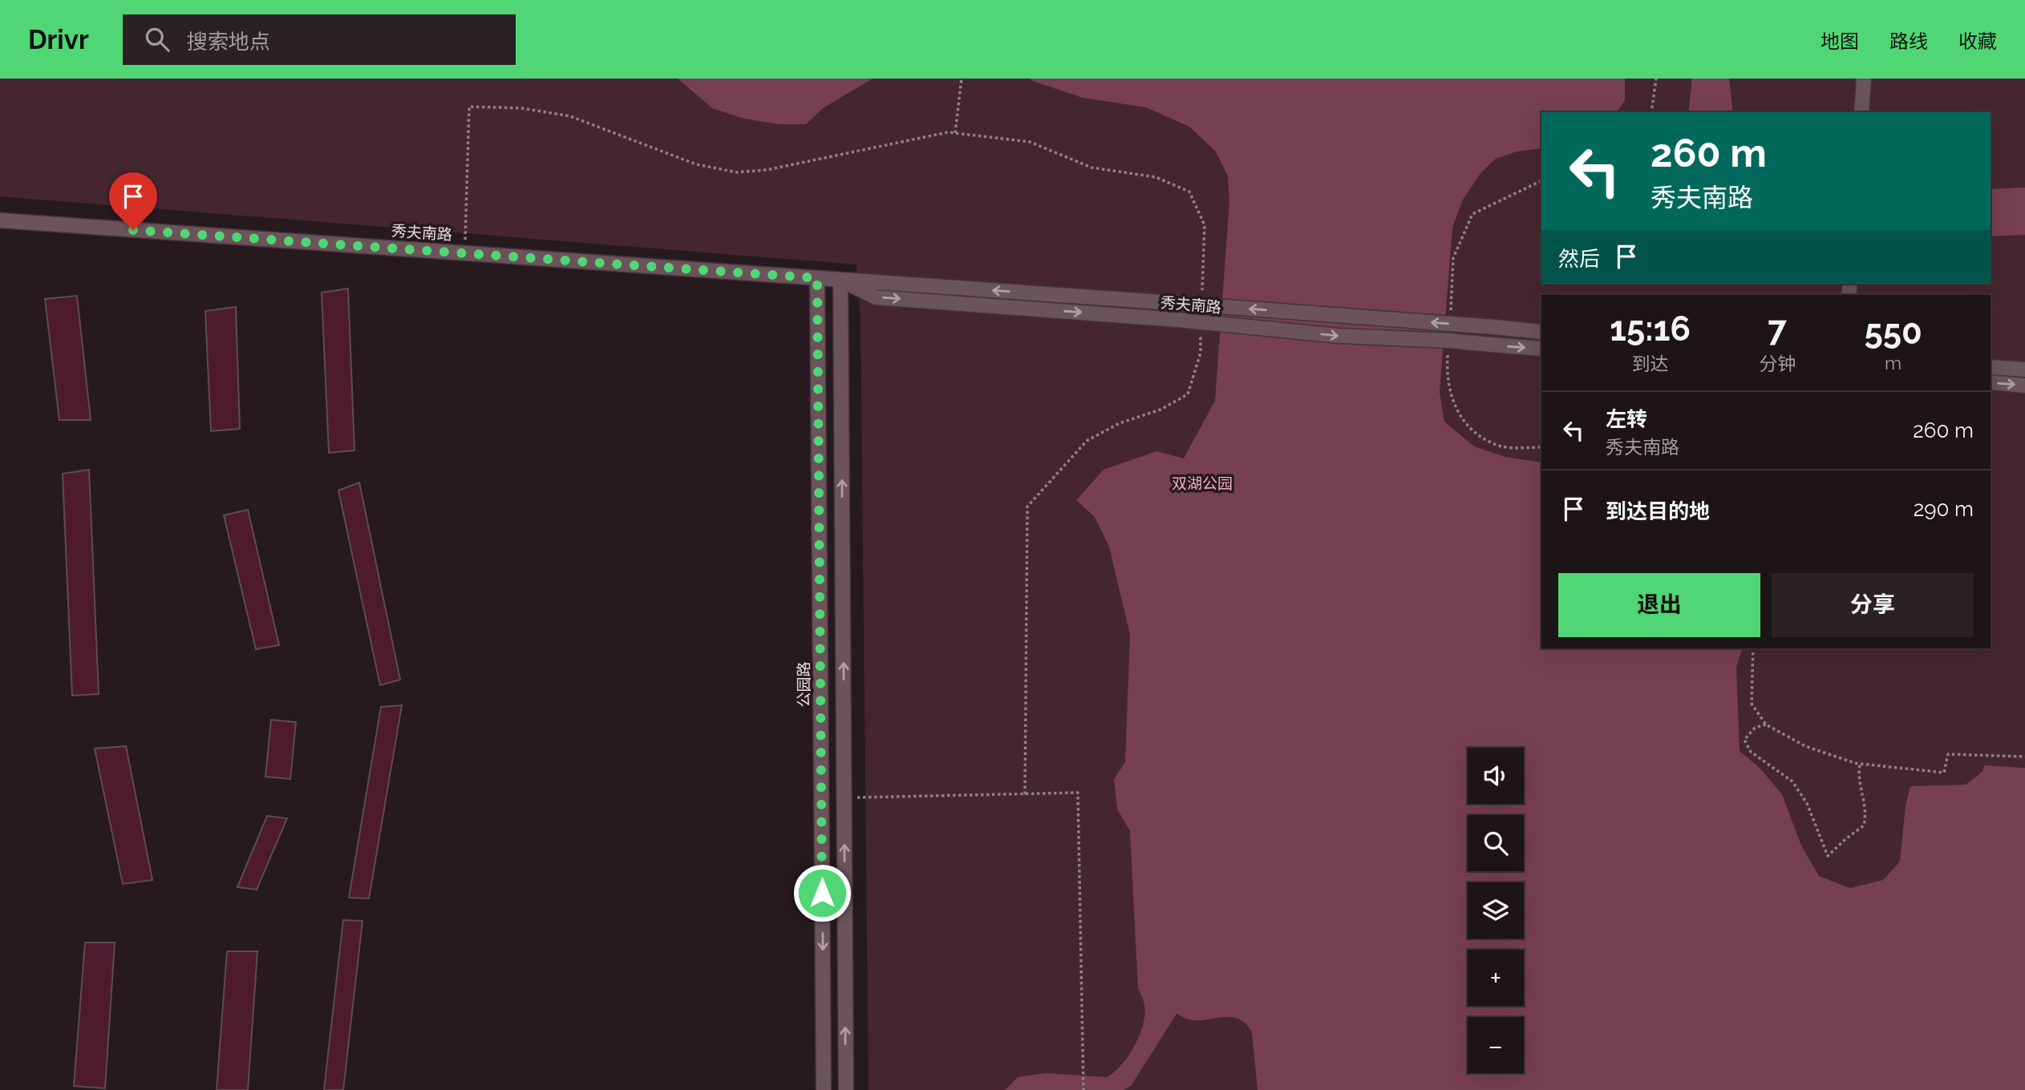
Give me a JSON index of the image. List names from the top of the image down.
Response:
{
  "streets": {
    "street": ["秀夫南路", "公园路"]
  },
  "crossings": [
    ["秀夫南路", "公园路"]
  ],
  "parks": ["双湖公园"],
  "page": {
    "header": "Drivr",
    "search": "搜索地点",
    "nav": ["地图", "路线", "收藏"],
    "turn": ["260 m", "秀夫南路"],
    "then": "然后",
    "eta": [
      "15:16",
      "到达",
      "7",
      "分钟",
      "550",
      "m"
    ],
    "list": [
      {
        "name": "左转",
        "note": "秀夫南路",
        "value": "260 m"
      },
      {
        "name": "到达目的地",
        "value": "290 m"
      }
    ],
    "buttons": ["退出", "分享"],
    "map_buttons": ["+", "−"]
  }
}
